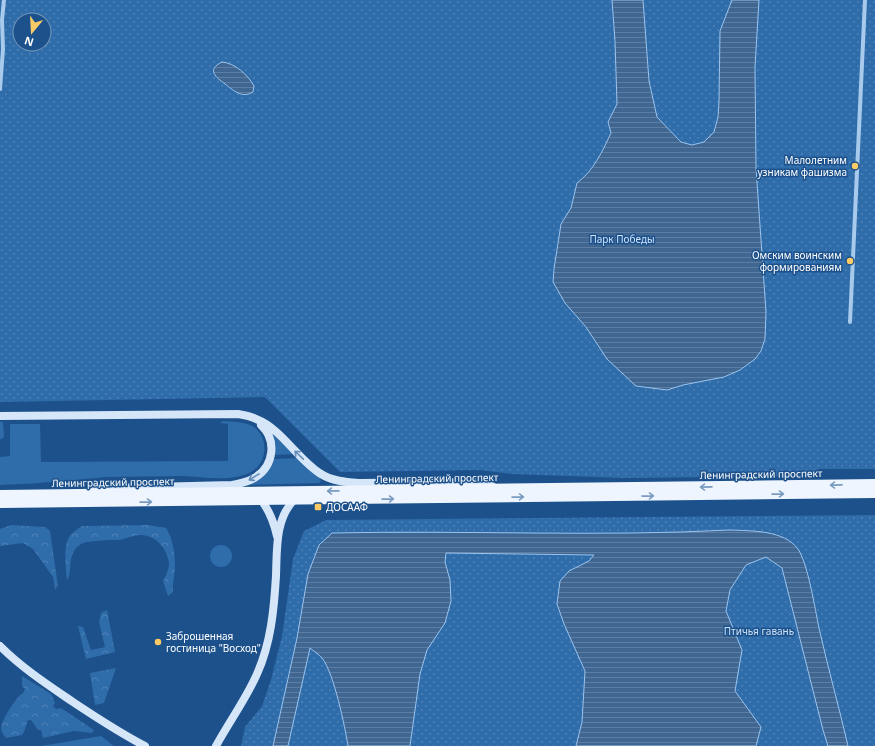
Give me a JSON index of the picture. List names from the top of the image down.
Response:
{
  "streets": {
    "main road": ["Ленинградский проспект"]
  },
  "parks": ["Парк Победы", "Птичья гавань"],
  "places": {
    "other": ["Малолетним узникам фашизма", "Омским воинским формированиям", "Заброшенная гостиница \"Восход\""],
    "transit": ["ДОСААФ"]
  },
  "north": "bottom"
}
